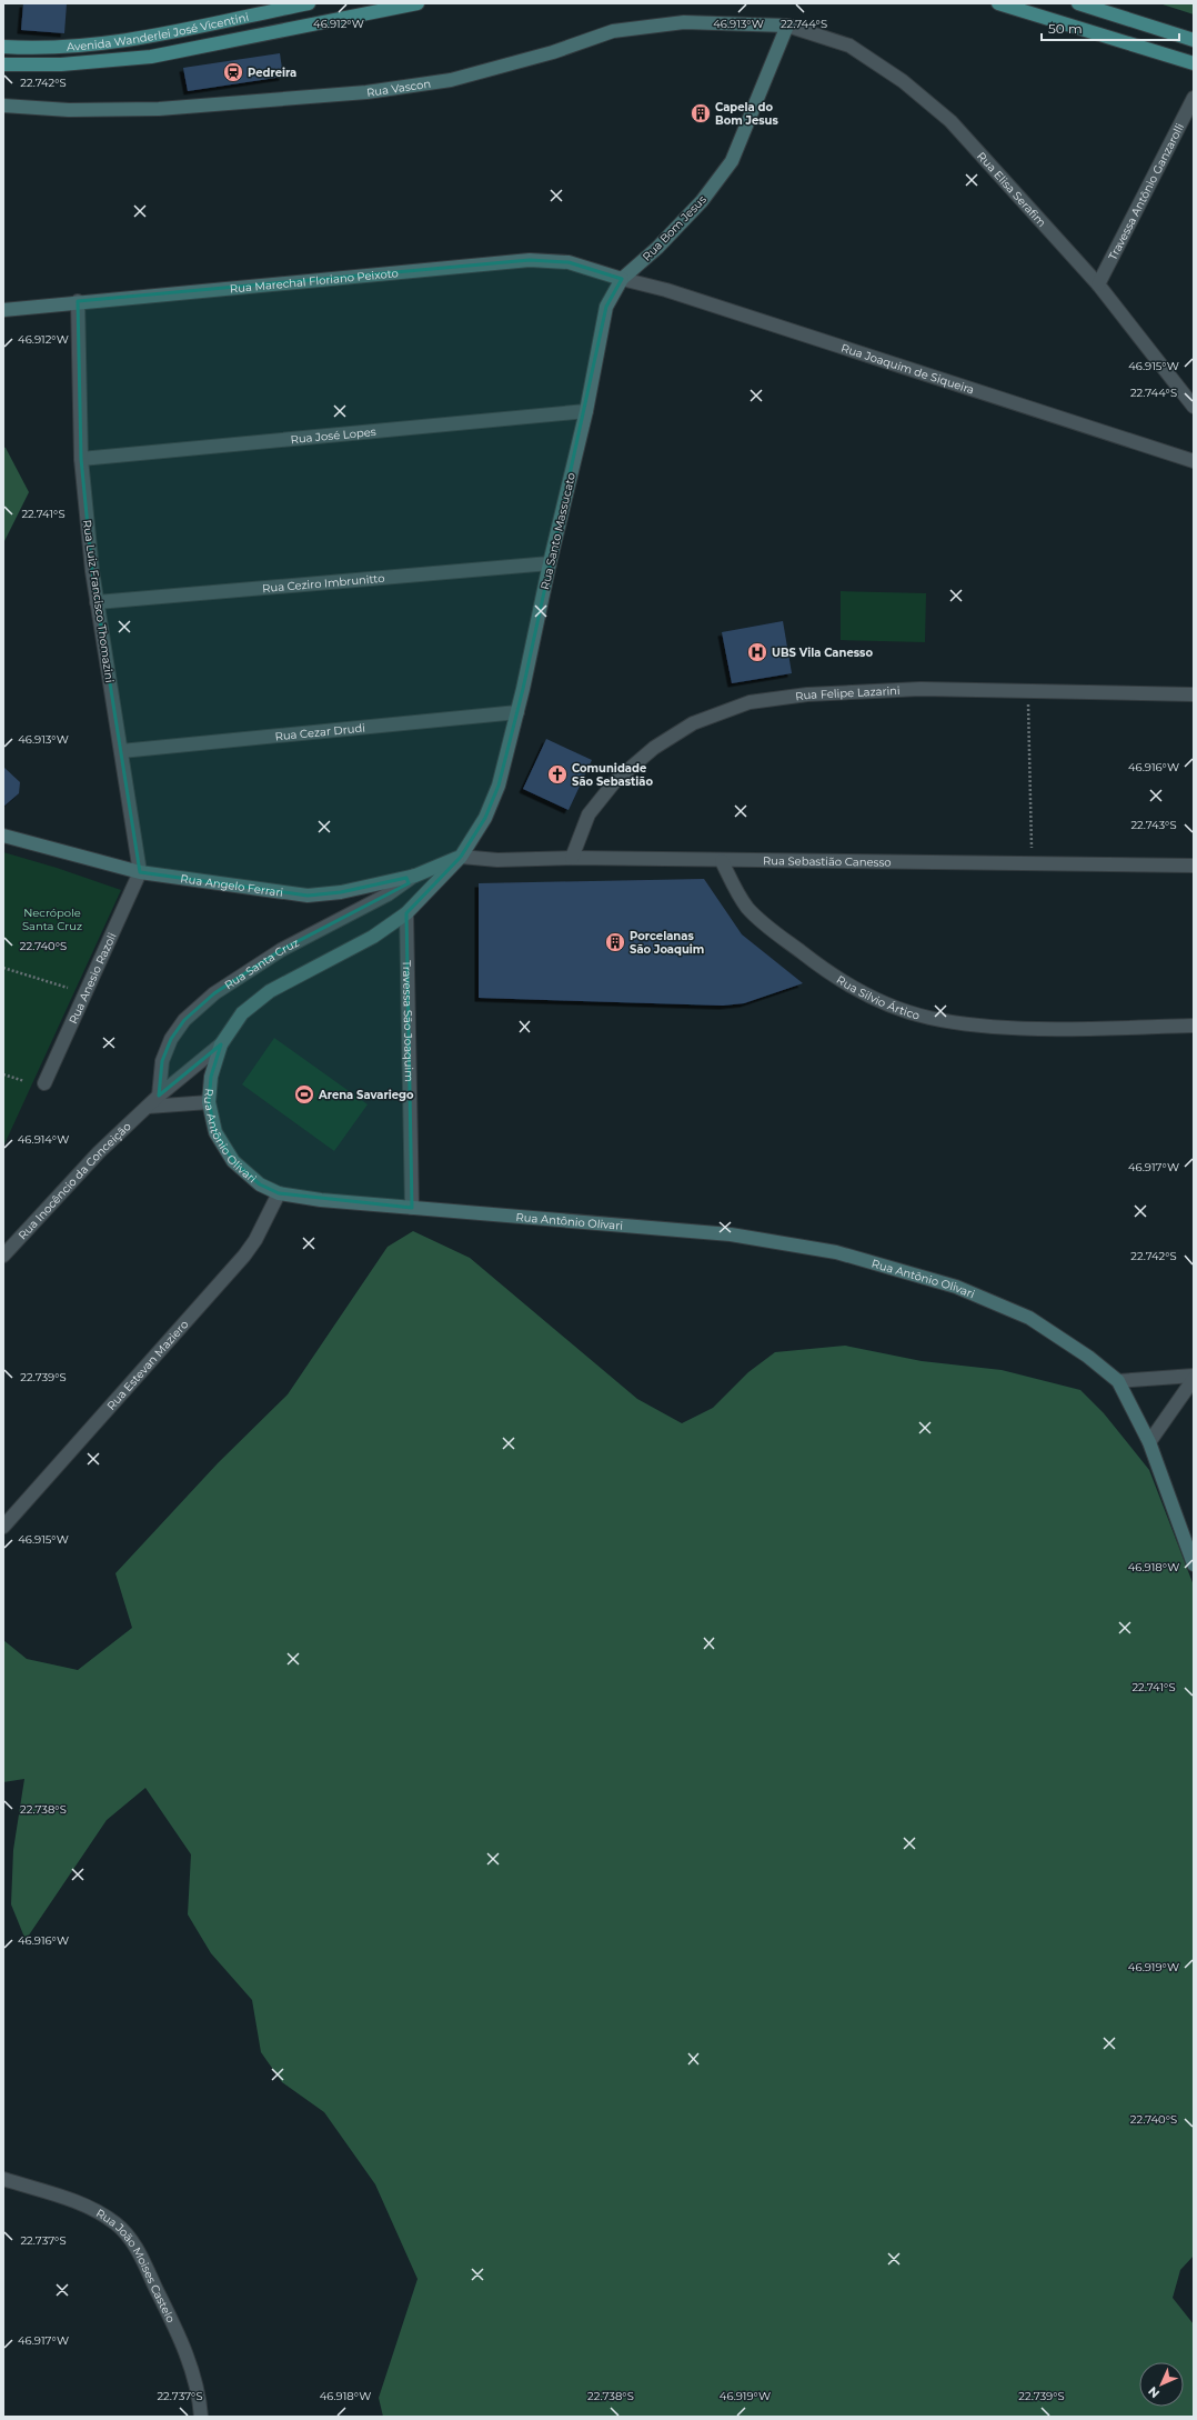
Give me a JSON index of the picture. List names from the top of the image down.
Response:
{
  "streets": {
    "main road": ["Avenida Wanderlei José Vicentini"],
    "street": [
      "Rua Vascon",
      "Rua Elisa Serafim",
      "Travessa Antônio Ganzarolli",
      "Rua Bom Jesus",
      "Rua Marechal Floriano Peixoto",
      "Rua Joaquim de Siqueira",
      "Rua José Lopes",
      "Rua Santo Massucato",
      "Rua Ceziro Imbrunitto",
      "Rua Luiz Francisco Thomazini",
      "Rua Felipe Lazarini",
      "Rua Cezar Drudi",
      "Rua Sebastião Canesso",
      "Rua Angelo Ferrari",
      "Rua Santa Cruz",
      "Rua Anesio Razoli",
      "Rua Silvio Ártico",
      "Travessa São Joaquim",
      "Rua Antônio Olivari",
      "Rua Inocêncio da Conceição",
      "Rua Estevan Maziero",
      "Rua João Moises Castelo"
    ]
  },
  "crossings": [
    ["Rua Vascon", "Rua Elisa Serafim"],
    ["Rua Vascon", "Rua Bom Jesus"],
    ["Rua Elisa Serafim", "Travessa Antônio Ganzarolli"],
    ["Rua Elisa Serafim", "Rua Bom Jesus"],
    ["Rua Bom Jesus", "Rua Marechal Floriano Peixoto"],
    ["Rua Bom Jesus", "Rua Joaquim de Siqueira"],
    ["Rua Bom Jesus", "Rua Santo Massucato"],
    ["Rua Marechal Floriano Peixoto", "Rua Joaquim de Siqueira"],
    ["Rua Marechal Floriano Peixoto", "Rua Santo Massucato"],
    ["Rua Marechal Floriano Peixoto", "Rua Luiz Francisco Thomazini"],
    ["Rua Joaquim de Siqueira", "Rua Santo Massucato"],
    ["Rua José Lopes", "Rua Santo Massucato"],
    ["Rua José Lopes", "Rua Luiz Francisco Thomazini"],
    ["Rua Santo Massucato", "Rua Ceziro Imbrunitto"],
    ["Rua Santo Massucato", "Rua Cezar Drudi"],
    ["Rua Santo Massucato", "Rua Sebastião Canesso"],
    ["Rua Santo Massucato", "Rua Angelo Ferrari"],
    ["Rua Santo Massucato", "Rua Antônio Olivari"],
    ["Rua Ceziro Imbrunitto", "Rua Luiz Francisco Thomazini"],
    ["Rua Luiz Francisco Thomazini", "Rua Cezar Drudi"],
    ["Rua Luiz Francisco Thomazini", "Rua Angelo Ferrari"],
    ["Rua Luiz Francisco Thomazini", "Rua Anesio Razoli"],
    ["Rua Felipe Lazarini", "Rua Sebastião Canesso"],
    ["Rua Sebastião Canesso", "Rua Angelo Ferrari"],
    ["Rua Sebastião Canesso", "Rua Silvio Ártico"],
    ["Rua Sebastião Canesso", "Rua Antônio Olivari"],
    ["Rua Angelo Ferrari", "Rua Santa Cruz"],
    ["Rua Angelo Ferrari", "Rua Anesio Razoli"],
    ["Rua Angelo Ferrari", "Rua Antônio Olivari"],
    ["Rua Santa Cruz", "Rua Inocêncio da Conceição"],
    ["Travessa São Joaquim", "Rua Antônio Olivari"],
    ["Rua Antônio Olivari", "Rua Inocêncio da Conceição"],
    ["Rua Antônio Olivari", "Rua Estevan Maziero"]
  ],
  "parks": ["Necrópole Santa Cruz"],
  "places": {
    "station": ["Pedreira"],
    "building": ["Capela do Bom Jesus", "Porcelanas São Joaquim"],
    "hospital": ["UBS Vila Canesso"],
    "church": ["Comunidade São Sebastião"],
    "sports": ["Arena Savariego"]
  },
  "scale_bar": "50 m",
  "north": "bottom left",
  "coordinates": [
    "46.912°W",
    "46.913°W",
    "22.744°S",
    "22.742°S",
    "46.915°W",
    "22.741°S",
    "46.916°W",
    "22.743°S",
    "22.740°S",
    "46.914°W",
    "46.917°W",
    "22.739°S",
    "46.918°W",
    "22.738°S",
    "46.919°W",
    "22.737°S"
  ]
}
